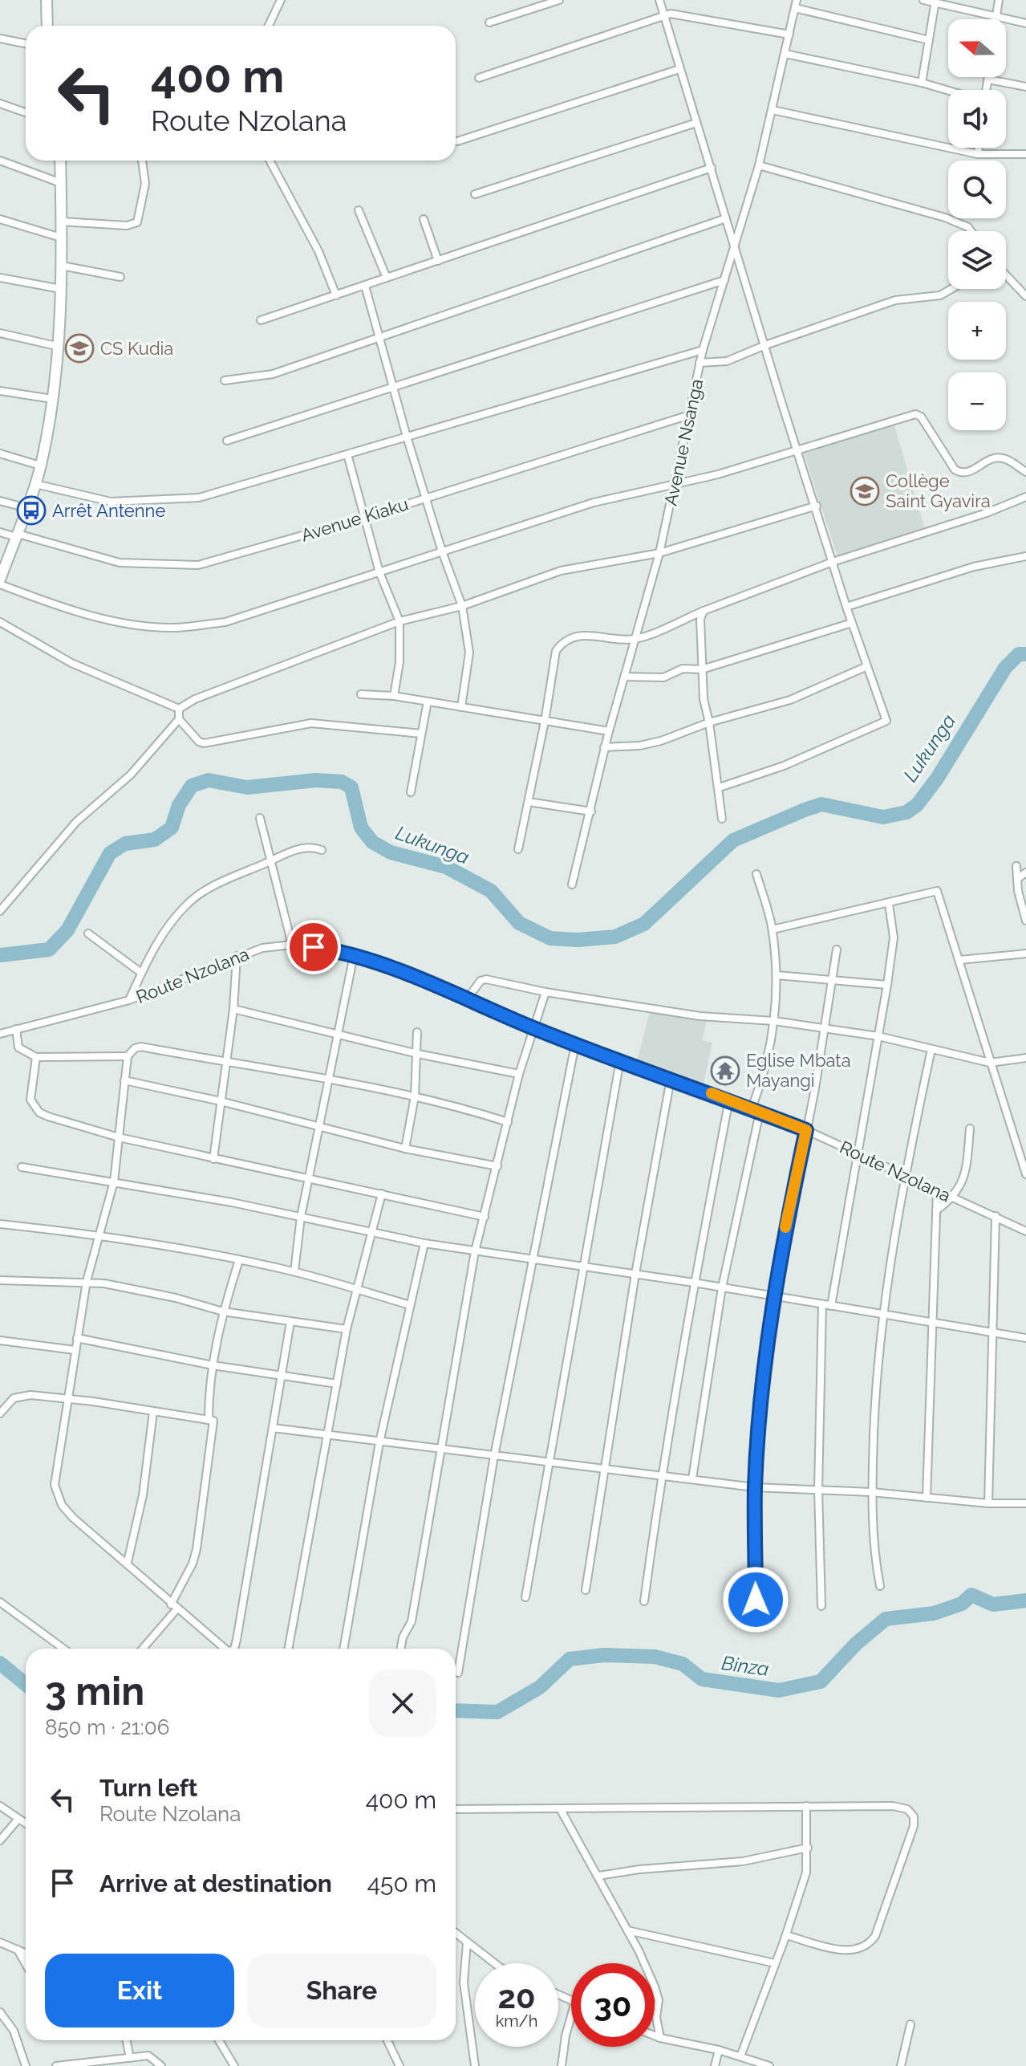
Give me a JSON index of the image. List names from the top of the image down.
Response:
{
  "streets": {
    "street": ["Avenue Nsanga", "Avenue Kiaku", "Route Nzolana"]
  },
  "crossings": [
    ["Avenue Nsanga", "Avenue Kiaku"]
  ],
  "water": ["Lukunga", "Binza"],
  "places": {
    "school or university": ["CS Kudia", "Collège Saint Gyavira"],
    "bus stop": ["Arrêt Antenne"],
    "temple": ["Eglise Mbata Mayangi"]
  },
  "north": "left",
  "page": {
    "map_buttons": ["+", "−"],
    "turn": ["400 m", "Route Nzolana"],
    "heading": ["3 min", "850 m · 21:06"],
    "list": [
      {
        "name": "Turn left",
        "note": "Route Nzolana",
        "value": "400 m"
      },
      {
        "name": "Arrive at destination",
        "value": "450 m"
      }
    ],
    "buttons": ["Exit", "Share"],
    "speed": "20 km/h",
    "limit": "30"
  }
}
